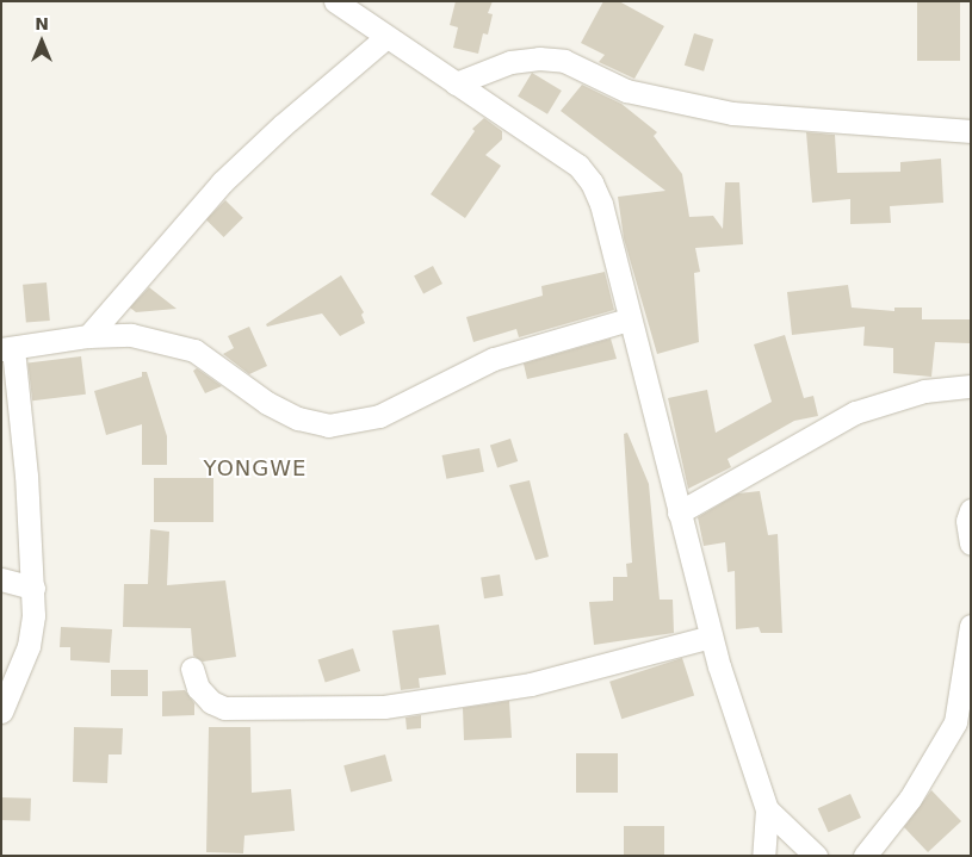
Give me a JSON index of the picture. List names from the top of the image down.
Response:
{
  "districts": ["YONGWE"],
  "north": "top"
}
